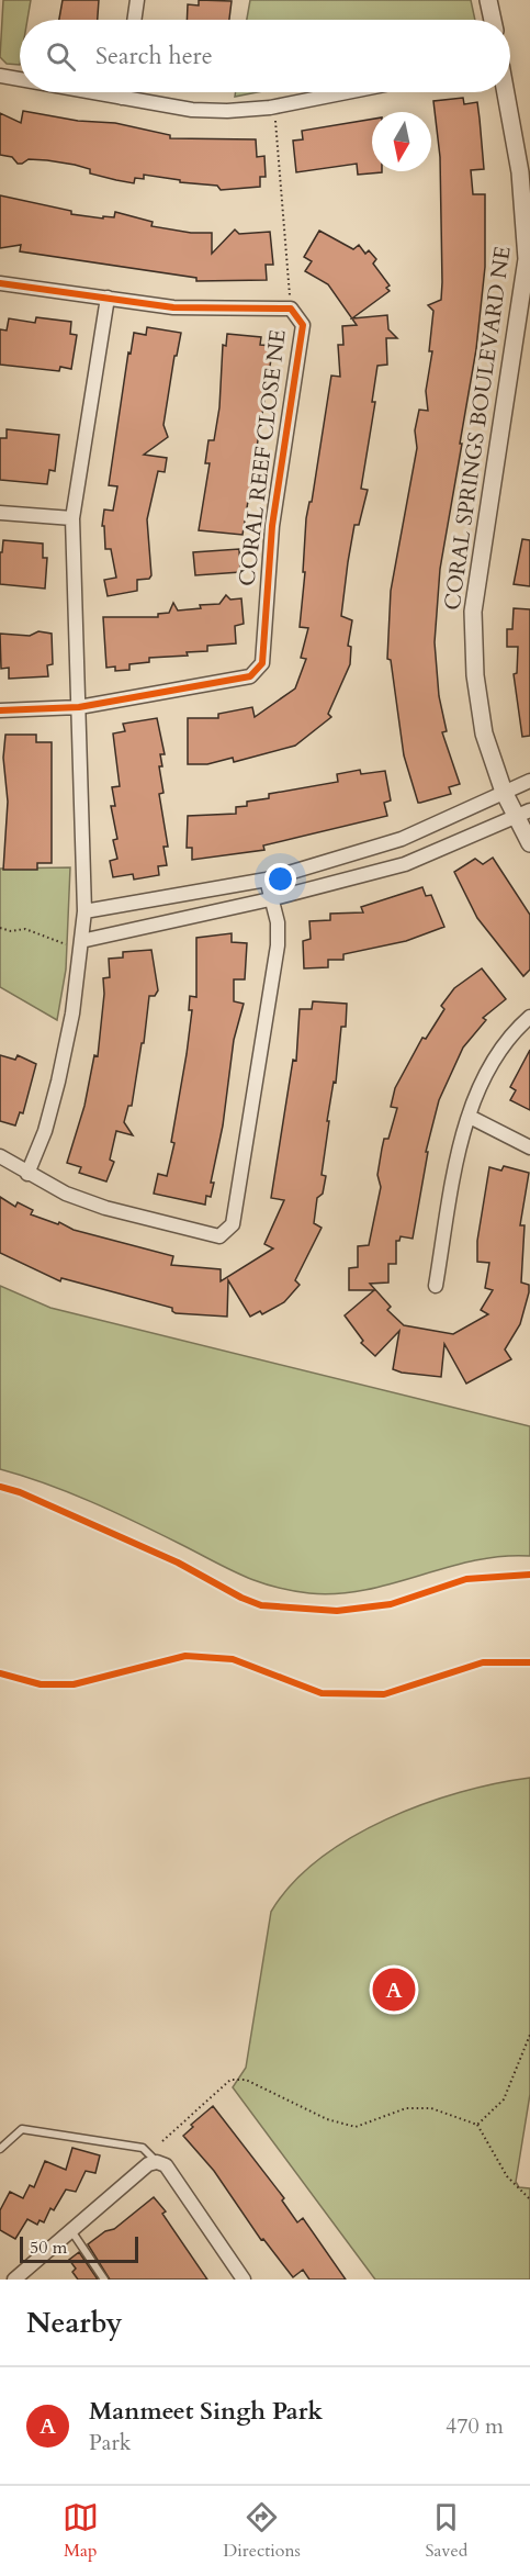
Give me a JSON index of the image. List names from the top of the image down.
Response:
{
  "streets": {
    "street": ["CORAL SPRINGS BOULEVARD NE", "CORAL REEF CLOSE NE"]
  },
  "scale_bar": "50 m",
  "north": "bottom",
  "page": {
    "search": "Search here",
    "pins": "A",
    "scale": "50 m",
    "heading": "Nearby",
    "list": [
      {
        "mark": "A",
        "name": "Manmeet Singh Park",
        "note": "Park",
        "value": "470 m"
      }
    ],
    "nav": ["Map", "Directions", "Saved"]
  }
}
